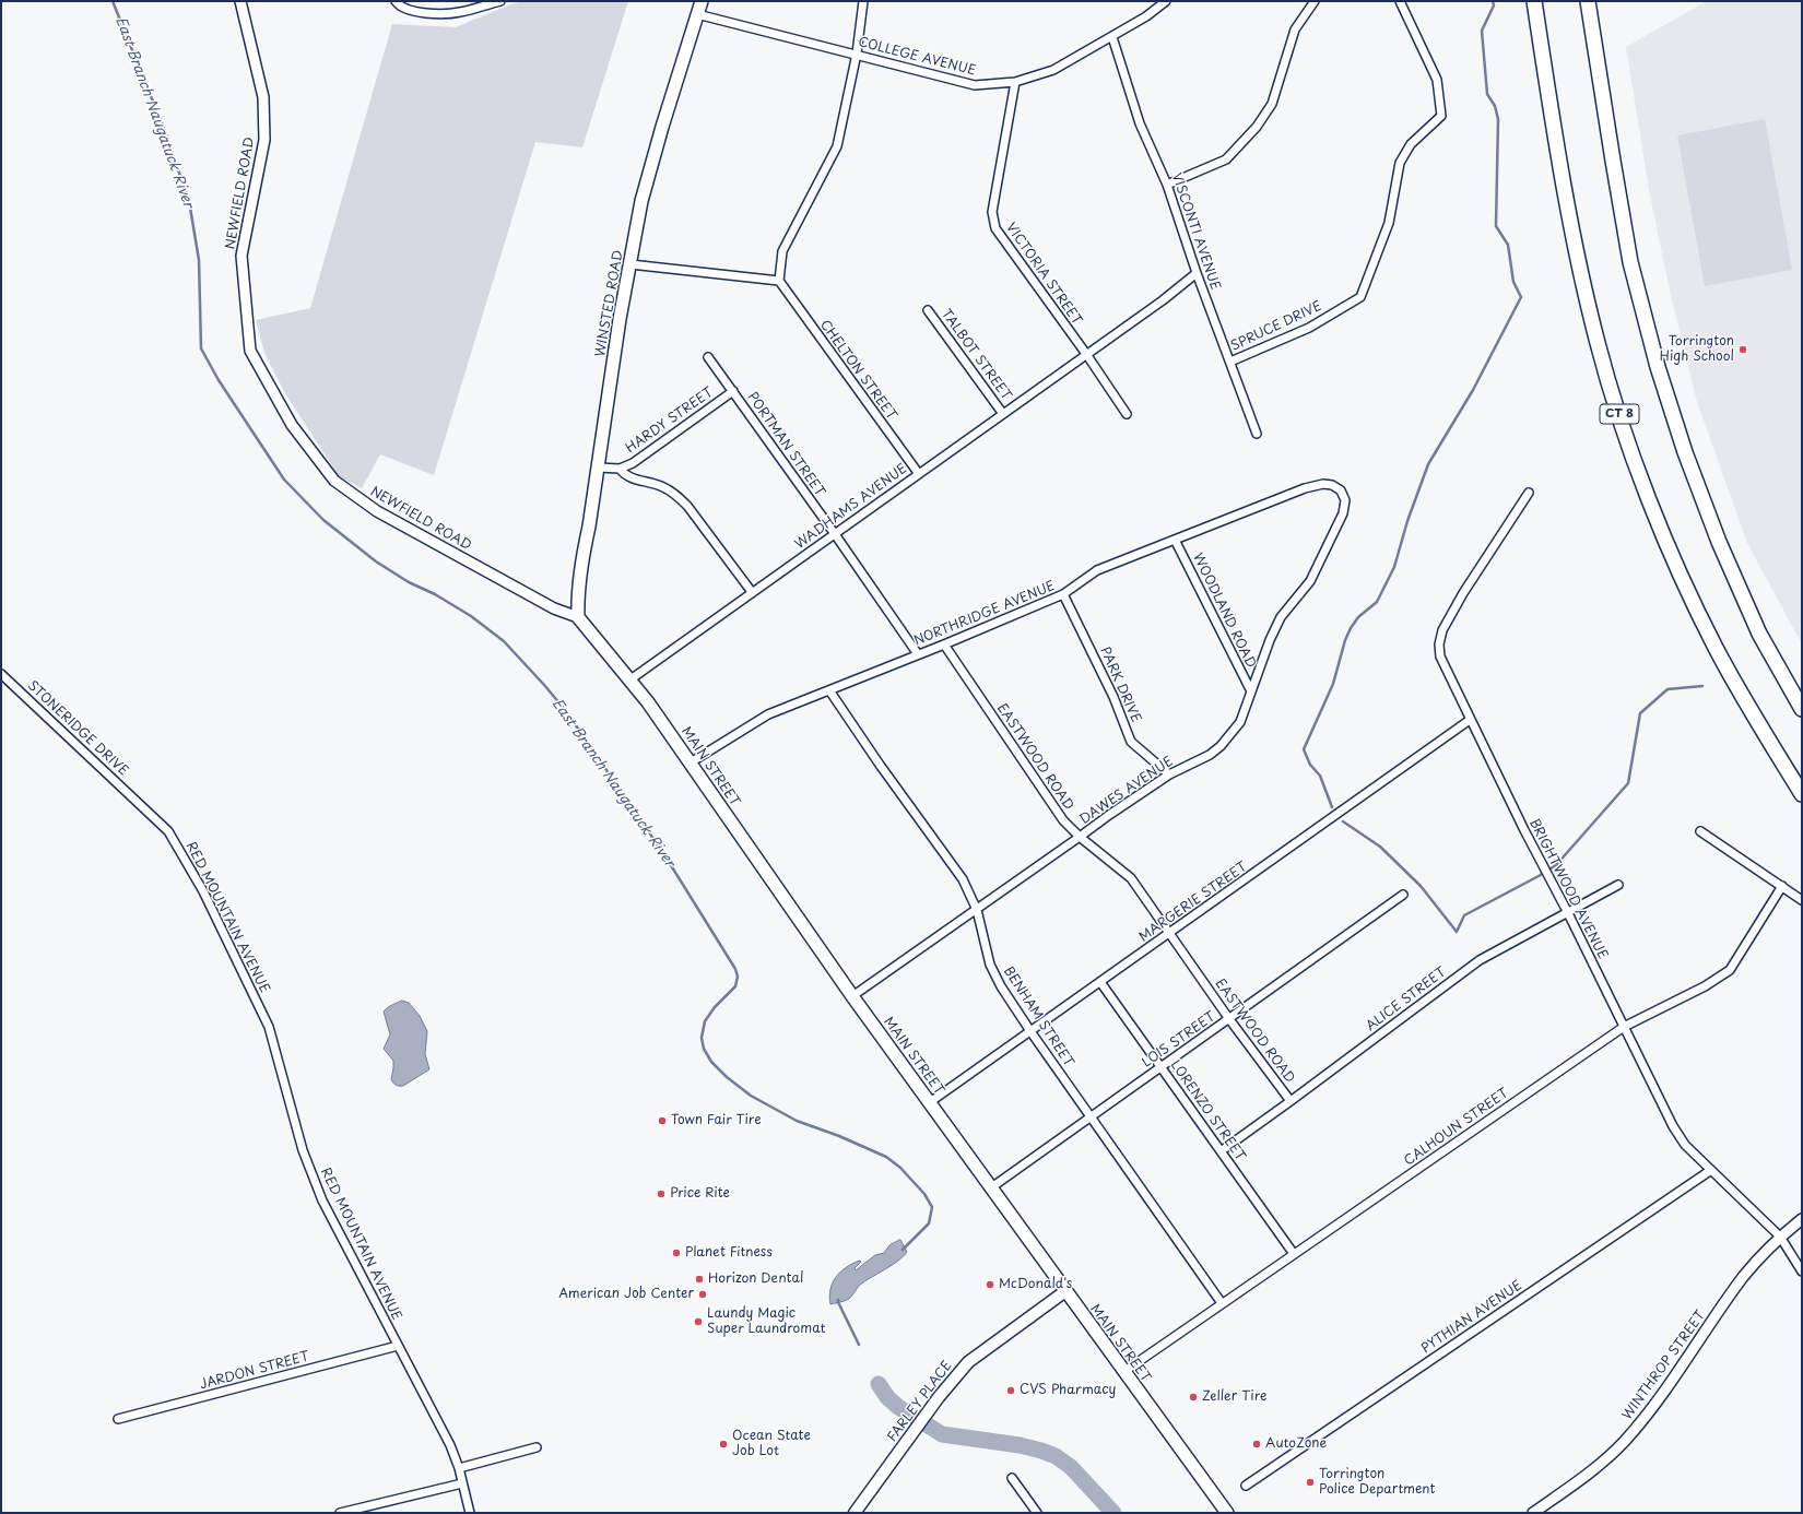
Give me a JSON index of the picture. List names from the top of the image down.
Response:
{
  "streets": {
    "highway": ["CT 8"],
    "main road": ["WINSTED ROAD", "MAIN STREET", "FARLEY PLACE"],
    "street": [
      "COLLEGE AVENUE",
      "NEWFIELD ROAD",
      "VISCONTI AVENUE",
      "VICTORIA STREET",
      "SPRUCE DRIVE",
      "TALBOT STREET",
      "CHELTON STREET",
      "HARDY STREET",
      "PORTMAN STREET",
      "WADHAMS AVENUE",
      "WOODLAND ROAD",
      "NORTHRIDGE AVENUE",
      "PARK DRIVE",
      "STONERIDGE DRIVE",
      "EASTWOOD ROAD",
      "DAWES AVENUE",
      "BRIGHTWOOD AVENUE",
      "MARGERIE STREET",
      "RED MOUNTAIN AVENUE",
      "ALICE STREET",
      "BENHAM STREET",
      "LOIS STREET",
      "LORENZO STREET",
      "CALHOUN STREET",
      "PYTHIAN AVENUE",
      "WINTHROP STREET",
      "JARDON STREET"
    ]
  },
  "crossings": [
    ["COLLEGE AVENUE", "VISCONTI AVENUE"],
    ["COLLEGE AVENUE", "VICTORIA STREET"],
    ["COLLEGE AVENUE", "WINSTED ROAD"],
    ["NEWFIELD ROAD", "WINSTED ROAD"],
    ["NEWFIELD ROAD", "MAIN STREET"],
    ["VISCONTI AVENUE", "SPRUCE DRIVE"],
    ["VISCONTI AVENUE", "WADHAMS AVENUE"],
    ["VICTORIA STREET", "WADHAMS AVENUE"],
    ["WINSTED ROAD", "MAIN STREET"],
    ["TALBOT STREET", "WADHAMS AVENUE"],
    ["CHELTON STREET", "WADHAMS AVENUE"],
    ["HARDY STREET", "PORTMAN STREET"],
    ["PORTMAN STREET", "WADHAMS AVENUE"],
    ["PORTMAN STREET", "NORTHRIDGE AVENUE"],
    ["WADHAMS AVENUE", "MAIN STREET"],
    ["WOODLAND ROAD", "NORTHRIDGE AVENUE"],
    ["WOODLAND ROAD", "DAWES AVENUE"],
    ["NORTHRIDGE AVENUE", "PARK DRIVE"],
    ["NORTHRIDGE AVENUE", "EASTWOOD ROAD"],
    ["NORTHRIDGE AVENUE", "MAIN STREET"],
    ["NORTHRIDGE AVENUE", "DAWES AVENUE"],
    ["NORTHRIDGE AVENUE", "BENHAM STREET"],
    ["PARK DRIVE", "DAWES AVENUE"],
    ["STONERIDGE DRIVE", "RED MOUNTAIN AVENUE"],
    ["EASTWOOD ROAD", "DAWES AVENUE"],
    ["EASTWOOD ROAD", "MARGERIE STREET"],
    ["EASTWOOD ROAD", "ALICE STREET"],
    ["EASTWOOD ROAD", "LOIS STREET"],
    ["MAIN STREET", "DAWES AVENUE"],
    ["MAIN STREET", "MARGERIE STREET"],
    ["MAIN STREET", "LOIS STREET"],
    ["MAIN STREET", "CALHOUN STREET"],
    ["MAIN STREET", "FARLEY PLACE"],
    ["DAWES AVENUE", "BENHAM STREET"],
    ["BRIGHTWOOD AVENUE", "MARGERIE STREET"],
    ["BRIGHTWOOD AVENUE", "ALICE STREET"],
    ["BRIGHTWOOD AVENUE", "CALHOUN STREET"],
    ["BRIGHTWOOD AVENUE", "PYTHIAN AVENUE"],
    ["BRIGHTWOOD AVENUE", "WINTHROP STREET"],
    ["MARGERIE STREET", "BENHAM STREET"],
    ["MARGERIE STREET", "LORENZO STREET"],
    ["RED MOUNTAIN AVENUE", "JARDON STREET"],
    ["ALICE STREET", "LORENZO STREET"],
    ["BENHAM STREET", "LOIS STREET"],
    ["BENHAM STREET", "CALHOUN STREET"],
    ["LOIS STREET", "LORENZO STREET"],
    ["LORENZO STREET", "CALHOUN STREET"]
  ],
  "water": ["East Branch Naugatuck River"],
  "places": [
    "Torrington High School",
    "Town Fair Tire",
    "Price Rite",
    "Planet Fitness",
    "Horizon Dental",
    "McDonald's",
    "American Job Center",
    "Laundy Magic Super Laundromat",
    "CVS Pharmacy",
    "Zeller Tire",
    "Ocean State Job Lot",
    "AutoZone",
    "Torrington Police Department"
  ]
}
